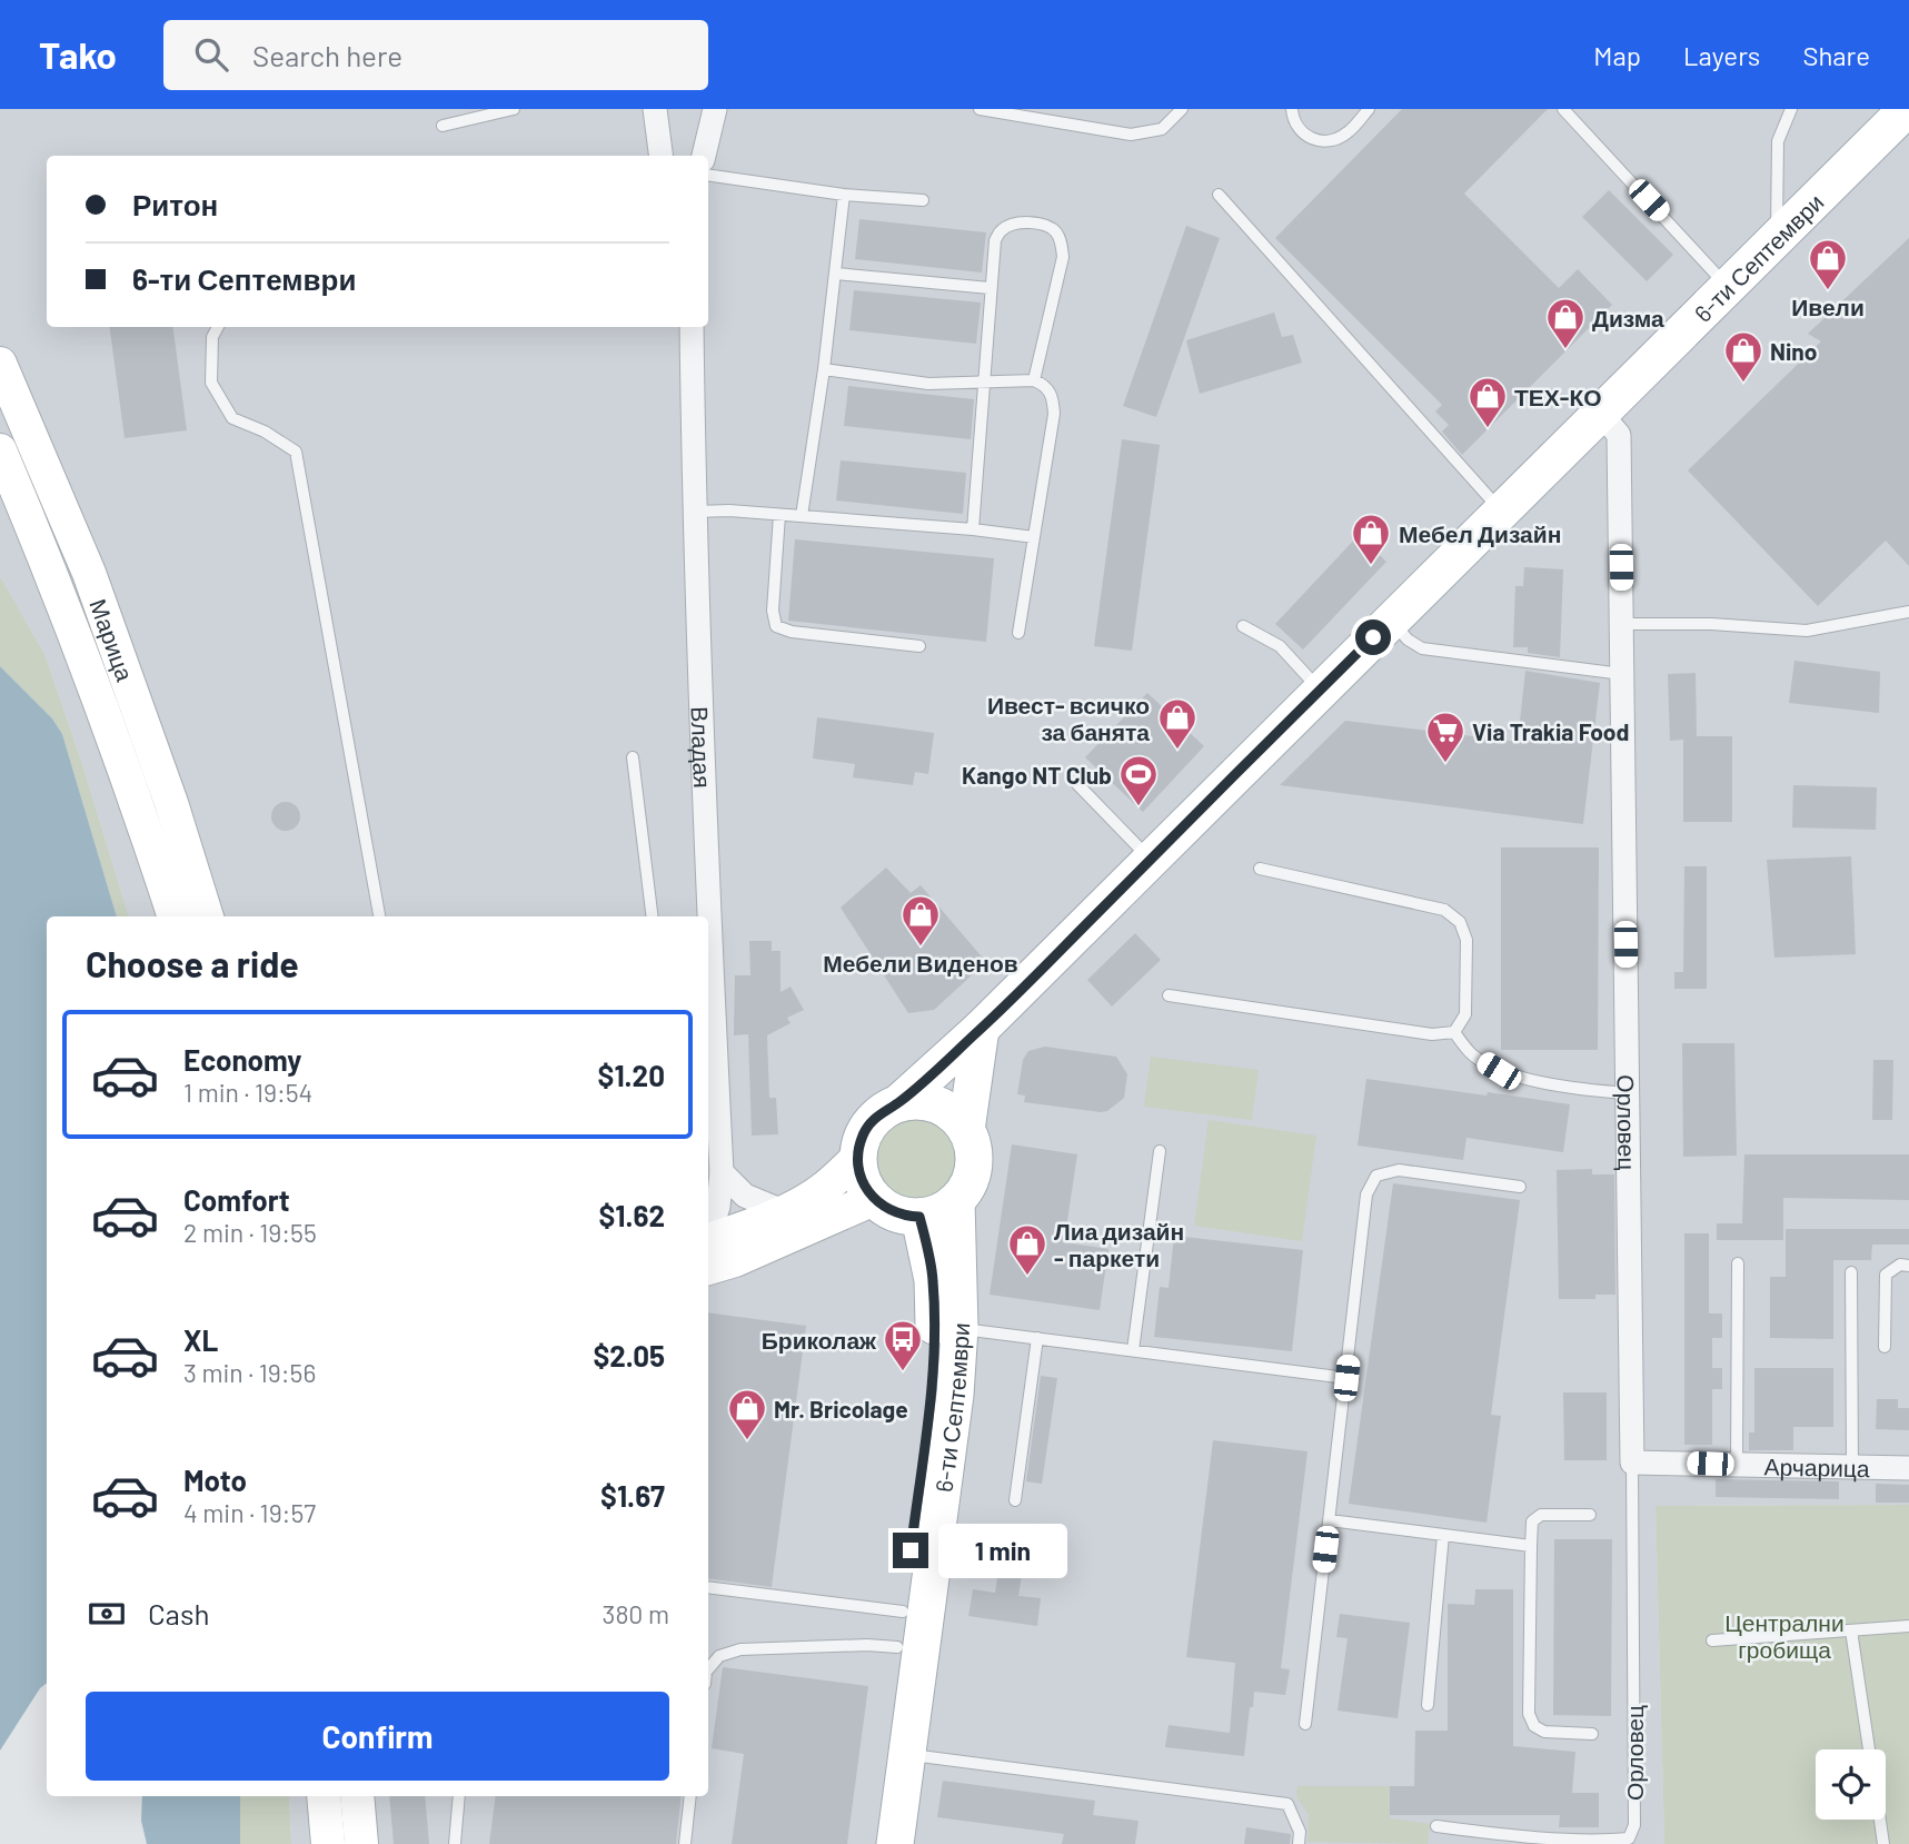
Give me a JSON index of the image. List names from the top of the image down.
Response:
{
  "streets": {
    "main road": ["6-ти Септември"],
    "street": [
      "Марица",
      "Владая",
      "Орловец",
      "Арчарица"
    ]
  },
  "crossings": [
    ["6-ти Септември", "Орловец"],
    ["Орловец", "Арчарица"]
  ],
  "parks": ["Централни гробища"],
  "places": {
    "shop": [
      "Ивели",
      "Дизма",
      "Nino",
      "ТЕХ-КО",
      "Мебел Дизайн",
      "Ивест- всичко за банята",
      "Мебели Виденов",
      "Лиа дизайн - паркети",
      "Mr. Bricolage"
    ],
    "supermarket": ["Via Trakia Food"],
    "sports": ["Kango NT Club"],
    "bus stop": ["Бриколаж"]
  },
  "page": {
    "header": "Tako",
    "search": "Search here",
    "nav": ["Map", "Layers", "Share"],
    "banner": ["Ритон", "6-ти Септември"],
    "heading": "Choose a ride",
    "list": [
      {
        "name": "Economy",
        "note": "1 min · 19:54",
        "value": "$1.20"
      },
      {
        "name": "Comfort",
        "note": "2 min · 19:55",
        "value": "$1.62"
      },
      {
        "name": "XL",
        "note": "3 min · 19:56",
        "value": "$2.05"
      },
      {
        "name": "Moto",
        "note": "4 min · 19:57",
        "value": "$1.67"
      }
    ],
    "bubble": "1 min",
    "pay": ["Cash", "380 m"],
    "buttons": "Confirm"
  }
}
